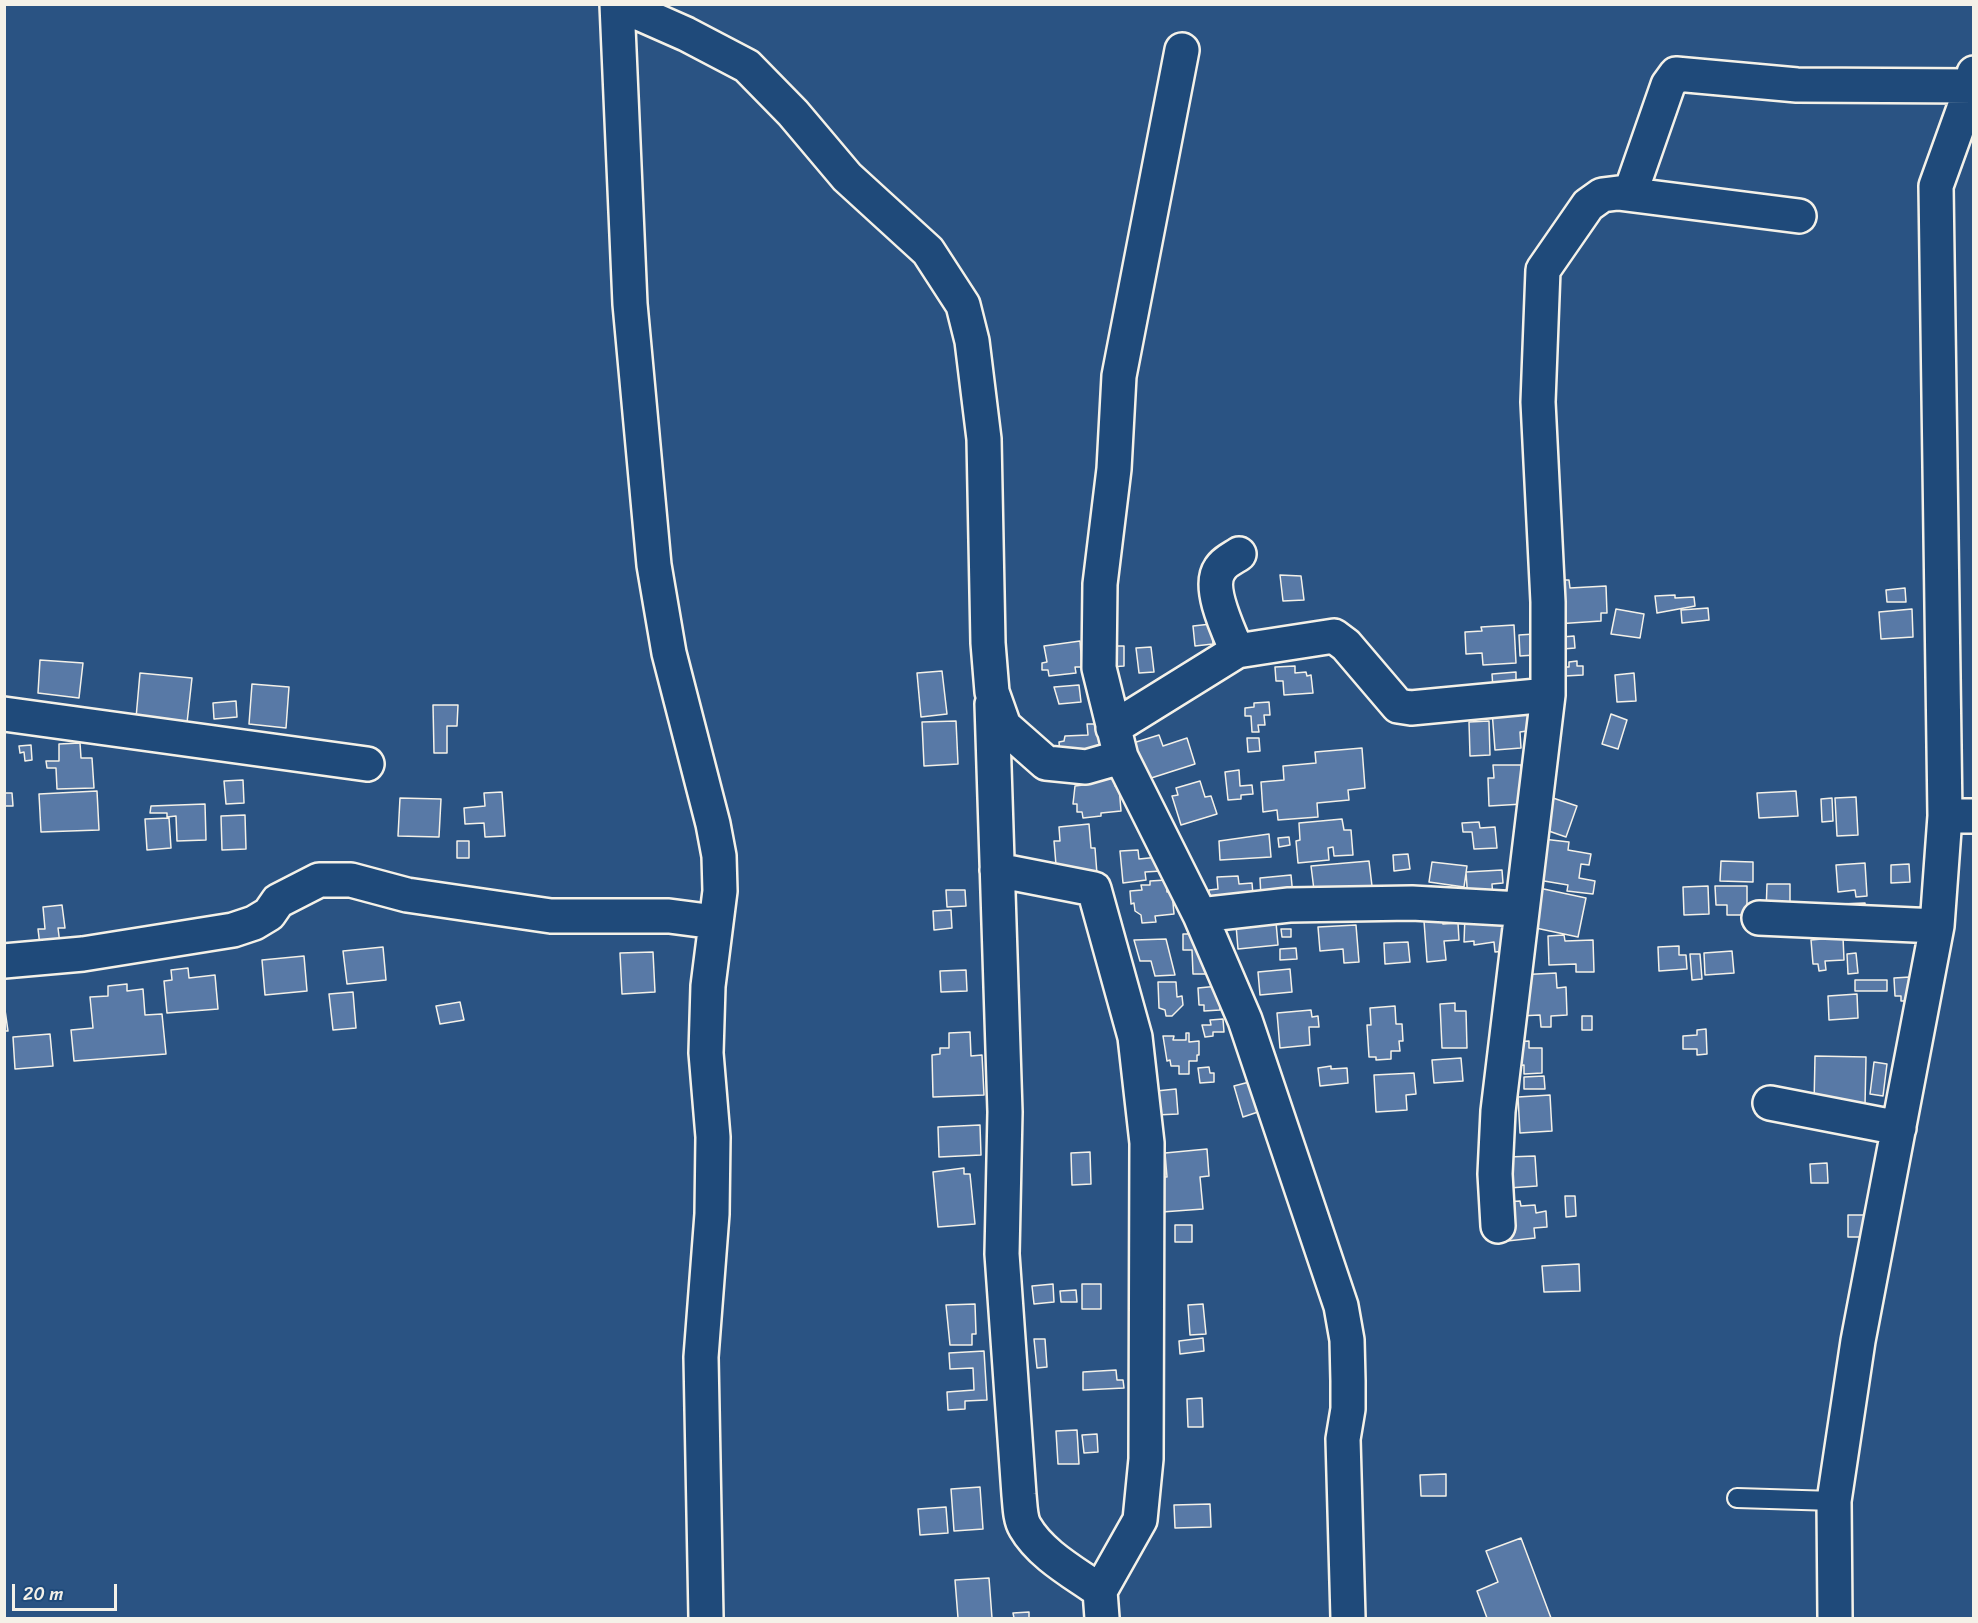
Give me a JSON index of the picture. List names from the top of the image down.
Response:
{
  "scale_bar": "20 m"
}
